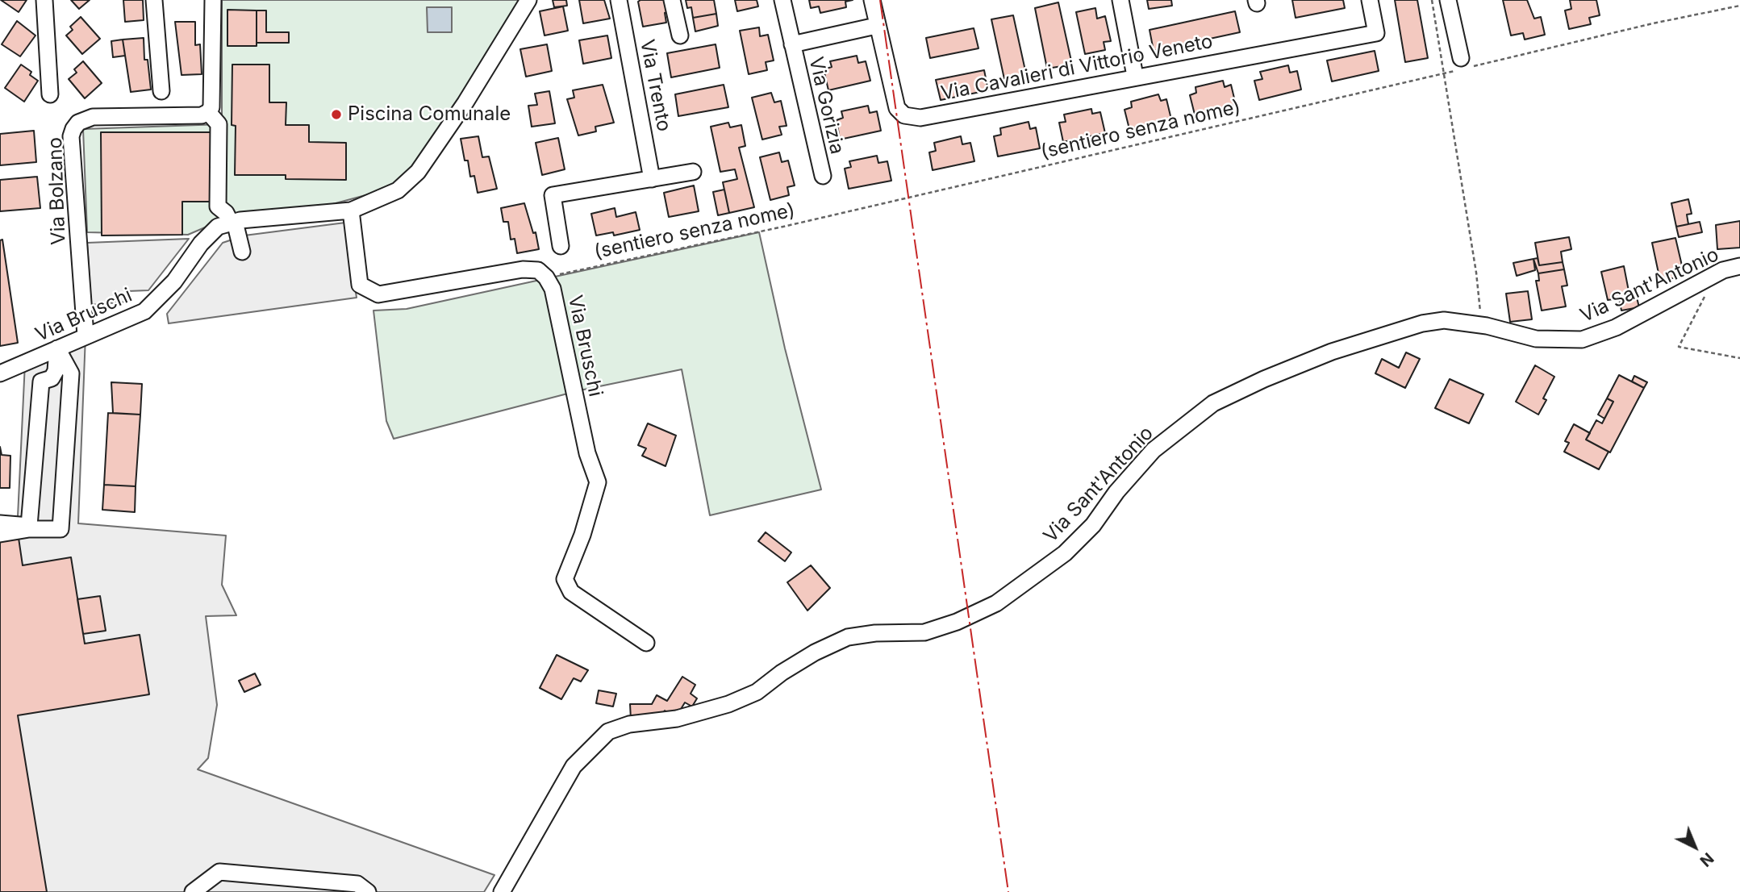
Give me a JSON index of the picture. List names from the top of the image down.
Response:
{
  "streets": {
    "street": [
      "Via Cavalieri di Vittorio Veneto",
      "Via Trento",
      "Via Gorizia",
      "Via Bolzano",
      "Via Sant'Antonio",
      "Via Bruschi"
    ],
    "path": ["(sentiero senza nome)"]
  },
  "crossings": [
    ["Via Cavalieri di Vittorio Veneto", "Via Gorizia"],
    ["(sentiero senza nome)", "Via Bruschi"],
    ["Via Bolzano", "Via Bruschi"]
  ],
  "places": ["Piscina Comunale"],
  "north": "bottom right"
}
